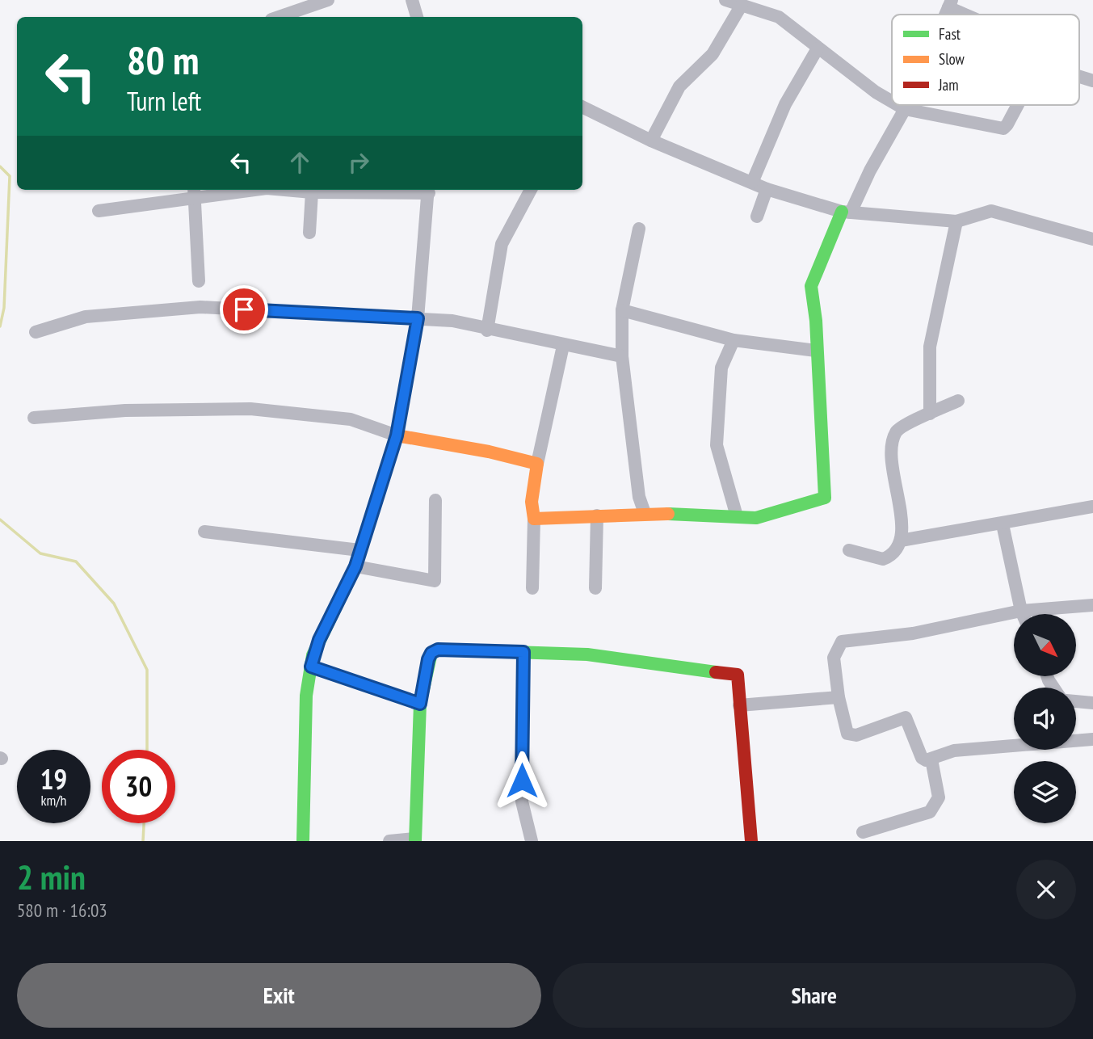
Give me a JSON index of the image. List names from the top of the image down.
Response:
{
  "legend": ["Fast", "Slow", "Jam"],
  "north": "bottom right",
  "page": {
    "turn": ["80 m", "Turn left"],
    "speed": "19 km/h",
    "limit": "30",
    "heading": ["2 min", "580 m · 16:03"],
    "buttons": ["Exit", "Share"]
  }
}
